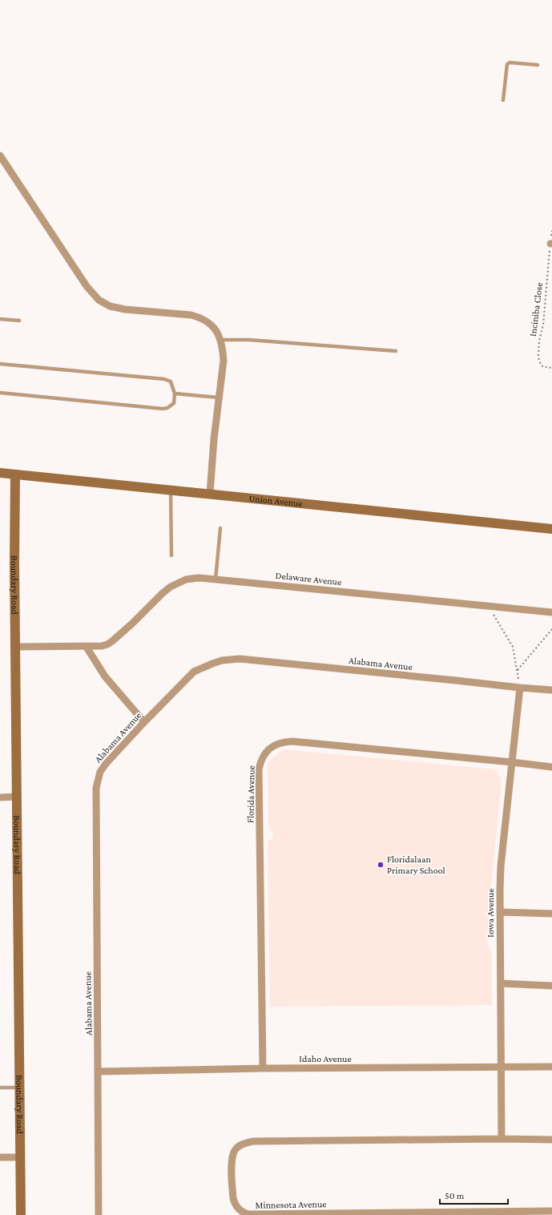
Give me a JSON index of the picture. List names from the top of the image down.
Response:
{
  "streets": {
    "street": [
      "Union Avenue",
      "Delaware Avenue",
      "Boundary Road",
      "Alabama Avenue",
      "Florida Avenue",
      "Iowa Avenue",
      "Idaho Avenue",
      "Minnesota Avenue"
    ],
    "path": ["Inciniba Close"]
  },
  "crossings": [
    ["Union Avenue", "Boundary Road"],
    ["Delaware Avenue", "Boundary Road"],
    ["Alabama Avenue", "Iowa Avenue"],
    ["Alabama Avenue", "Idaho Avenue"],
    ["Florida Avenue", "Iowa Avenue"],
    ["Florida Avenue", "Idaho Avenue"],
    ["Iowa Avenue", "Idaho Avenue"],
    ["Iowa Avenue", "Minnesota Avenue"]
  ],
  "places": ["Floridalaan Primary School"],
  "scale_bar": "50 m"
}
